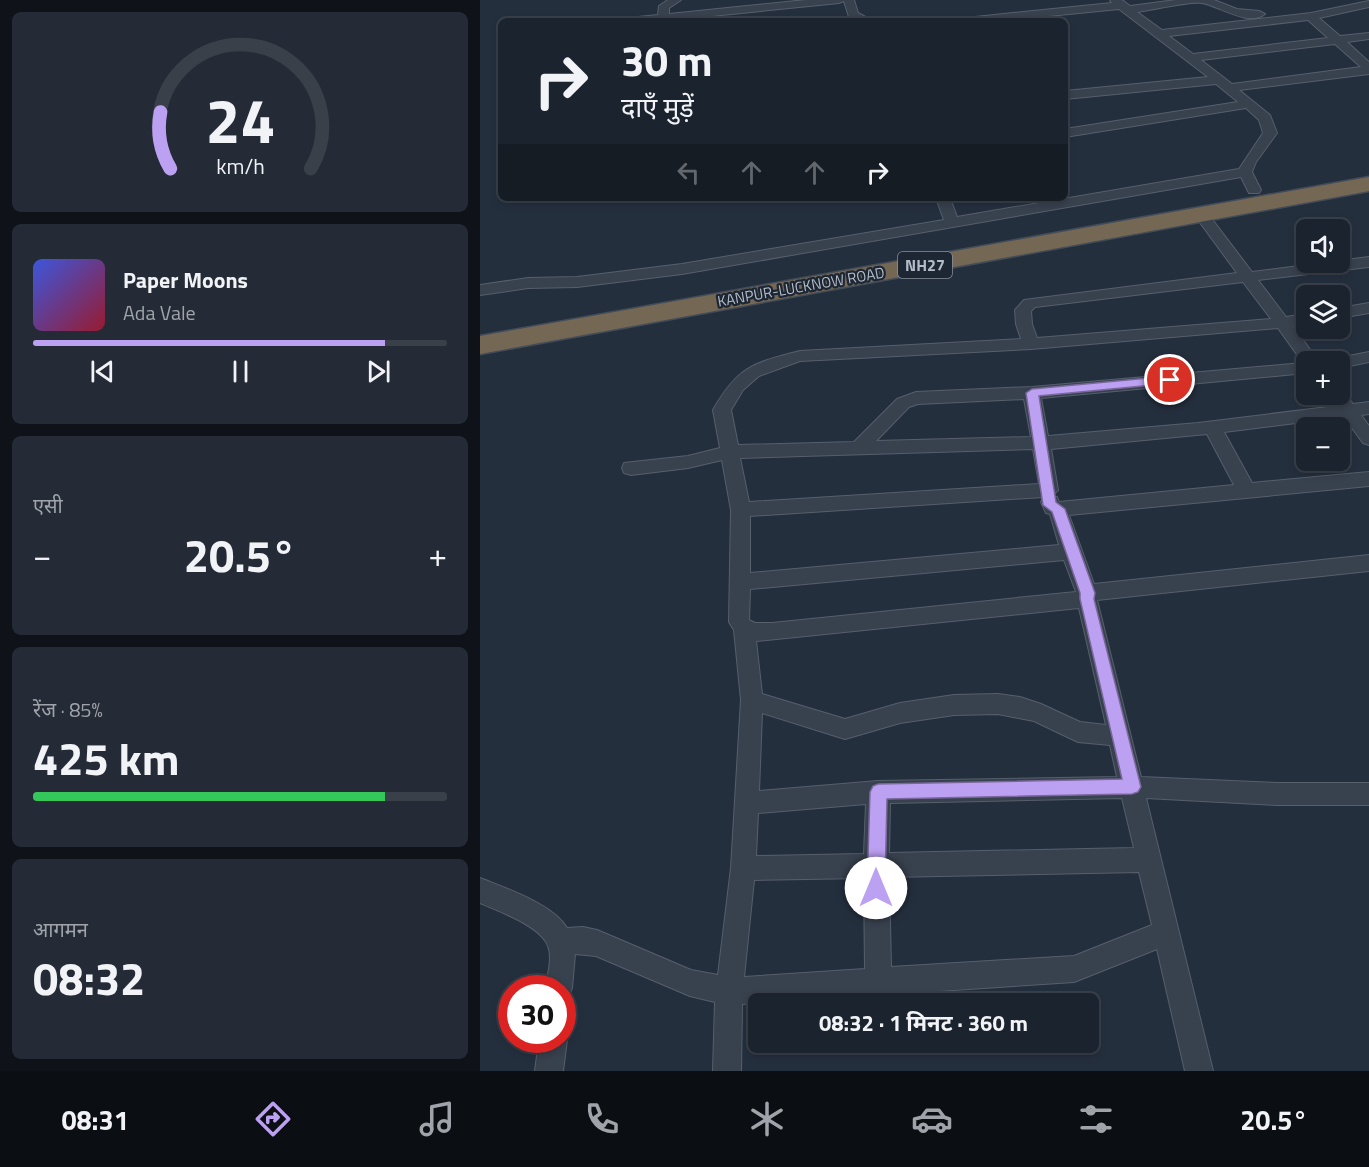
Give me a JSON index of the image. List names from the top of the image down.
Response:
{
  "streets": {
    "highway": ["NH27", "KANPUR-LUCKNOW ROAD"]
  },
  "page": {
    "turn": ["30 m", "दाएँ मुड़ें"],
    "map_buttons": ["+", "−"],
    "song": ["Paper Moons", "Ada Vale"],
    "tile": [
      "एसी",
      ["रेंज · 85%", "425 km"],
      ["आगमन", "08:32"]
    ],
    "heat": ["−", "20.5°", "+"],
    "limit": "30",
    "trip": "08:32 · 1 मिनट · 360 m",
    "tabs": ["08:31", "20.5°"],
    "gauge": ["24", "km/h"]
  }
}
